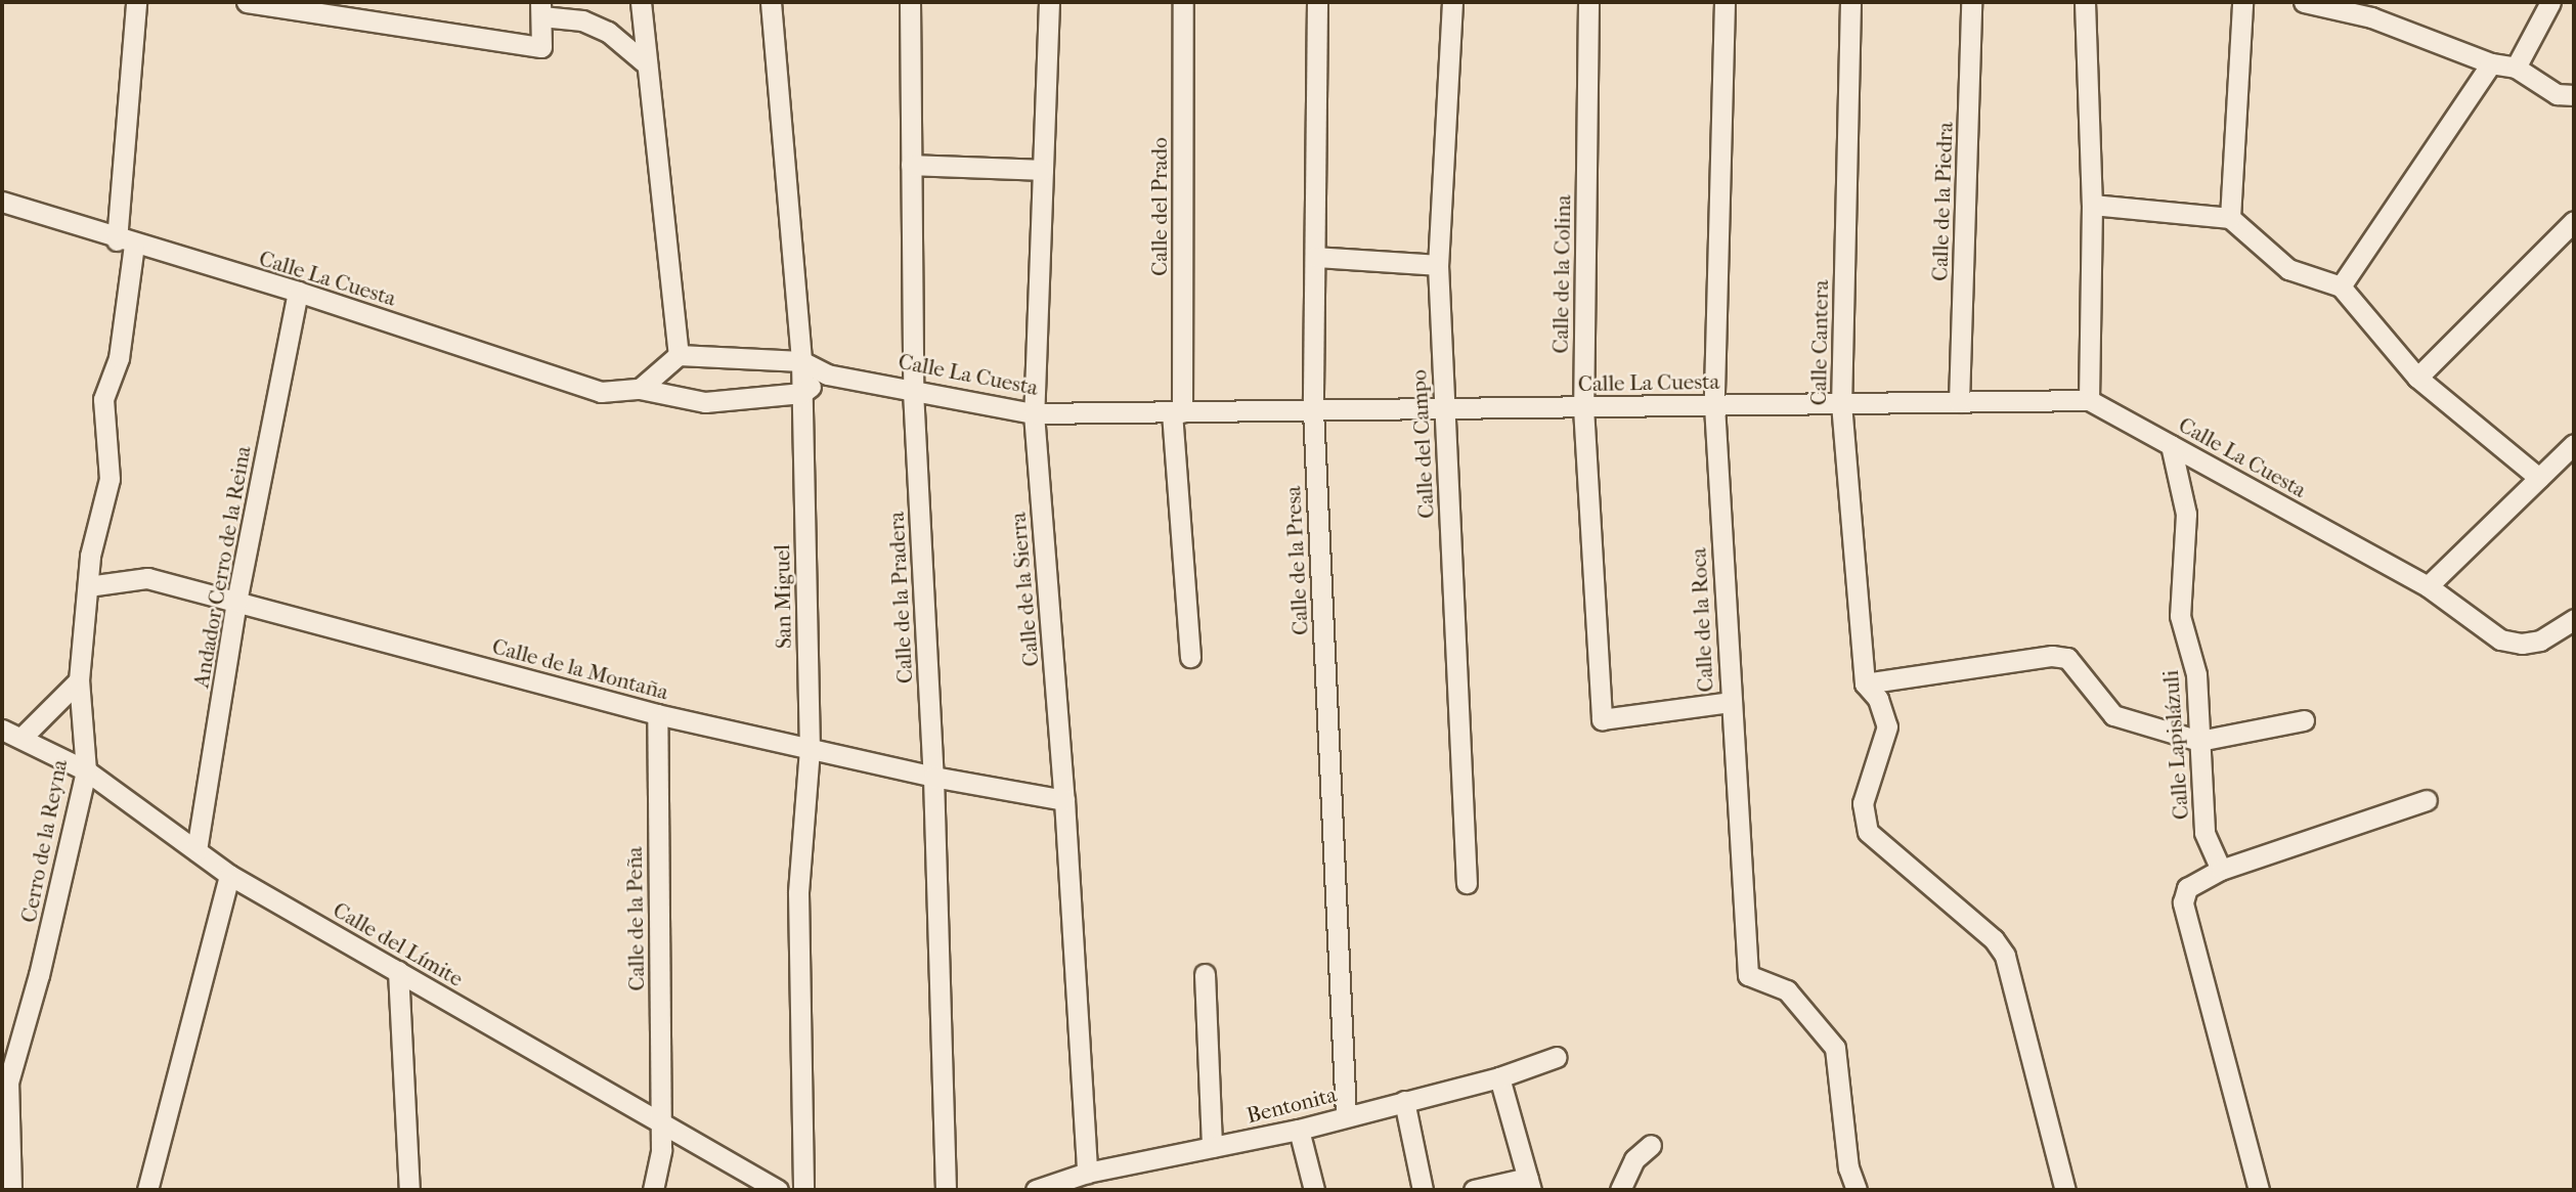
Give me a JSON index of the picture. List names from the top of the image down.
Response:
{
  "streets": {
    "street": [
      "Calle de la Piedra",
      "Calle del Prado",
      "Calle de la Colina",
      "Calle La Cuesta",
      "Calle Cantera",
      "Calle del Campo",
      "Calle de la Presa",
      "Andador Cerro de la Reina",
      "Calle de la Sierra",
      "San Miguel",
      "Calle de la Pradera",
      "Calle de la Roca",
      "Calle de la Montaña",
      "Calle Lapislázuli",
      "Cerro de la Reyna",
      "Calle de la Peña",
      "Calle del Límite",
      "Bentonita"
    ]
  },
  "crossings": [
    ["Calle de la Piedra", "Calle La Cuesta"],
    ["Calle del Prado", "Calle La Cuesta"],
    ["Calle de la Colina", "Calle La Cuesta"],
    ["Calle de la Colina", "Calle de la Roca"],
    ["Calle La Cuesta", "Calle Cantera"],
    ["Calle La Cuesta", "Calle del Campo"],
    ["Calle La Cuesta", "Calle de la Presa"],
    ["Calle La Cuesta", "Andador Cerro de la Reina"],
    ["Calle La Cuesta", "Calle de la Sierra"],
    ["Calle La Cuesta", "San Miguel"],
    ["Calle La Cuesta", "Calle de la Pradera"],
    ["Calle La Cuesta", "Calle de la Roca"],
    ["Calle La Cuesta", "Calle Lapislázuli"],
    ["Calle La Cuesta", "Cerro de la Reyna"],
    ["Calle de la Presa", "Bentonita"],
    ["Andador Cerro de la Reina", "Calle de la Montaña"],
    ["Andador Cerro de la Reina", "Calle del Límite"],
    ["Calle de la Sierra", "Calle de la Montaña"],
    ["Calle de la Sierra", "Bentonita"],
    ["San Miguel", "Calle de la Montaña"],
    ["Calle de la Pradera", "Calle de la Montaña"],
    ["Calle de la Montaña", "Cerro de la Reyna"],
    ["Calle de la Montaña", "Calle de la Peña"],
    ["Cerro de la Reyna", "Calle del Límite"],
    ["Calle de la Peña", "Calle del Límite"]
  ]
}
